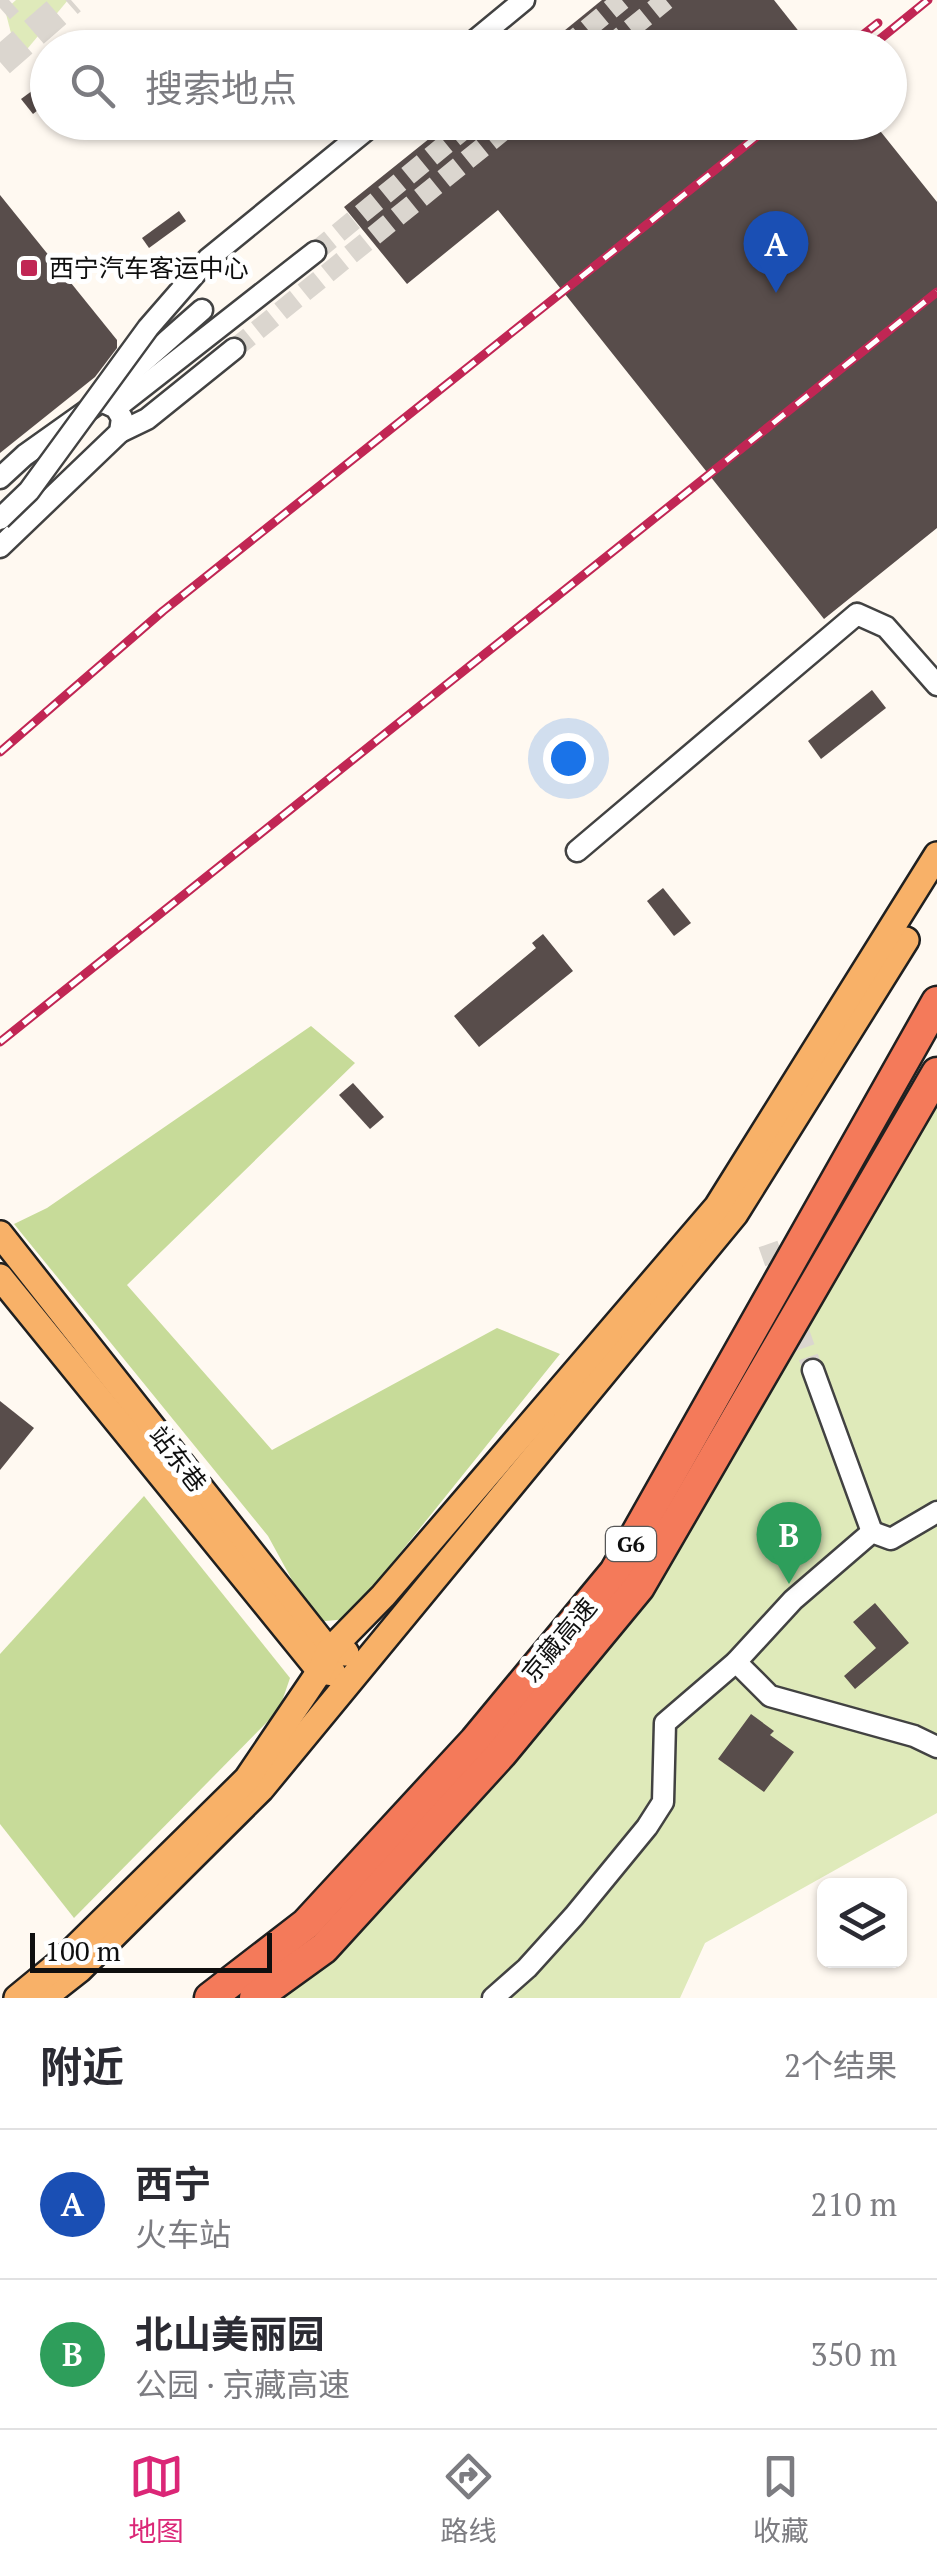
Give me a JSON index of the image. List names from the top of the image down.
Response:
{
  "streets": {
    "highway": ["G6", "京藏高速"],
    "main road": ["站东巷"]
  },
  "places": {
    "transit": ["西宁汽车客运中心"]
  },
  "scale_bar": "100 m",
  "page": {
    "search": "搜索地点",
    "pins": ["A", "B"],
    "scale": "100 m",
    "heading": ["附近", "2个结果"],
    "list": [
      {
        "mark": "A",
        "name": "西宁",
        "note": "火车站",
        "value": "210 m"
      },
      {
        "mark": "B",
        "name": "北山美丽园",
        "note": "公园 · 京藏高速",
        "value": "350 m"
      }
    ],
    "nav": ["地图", "路线", "收藏"]
  }
}
